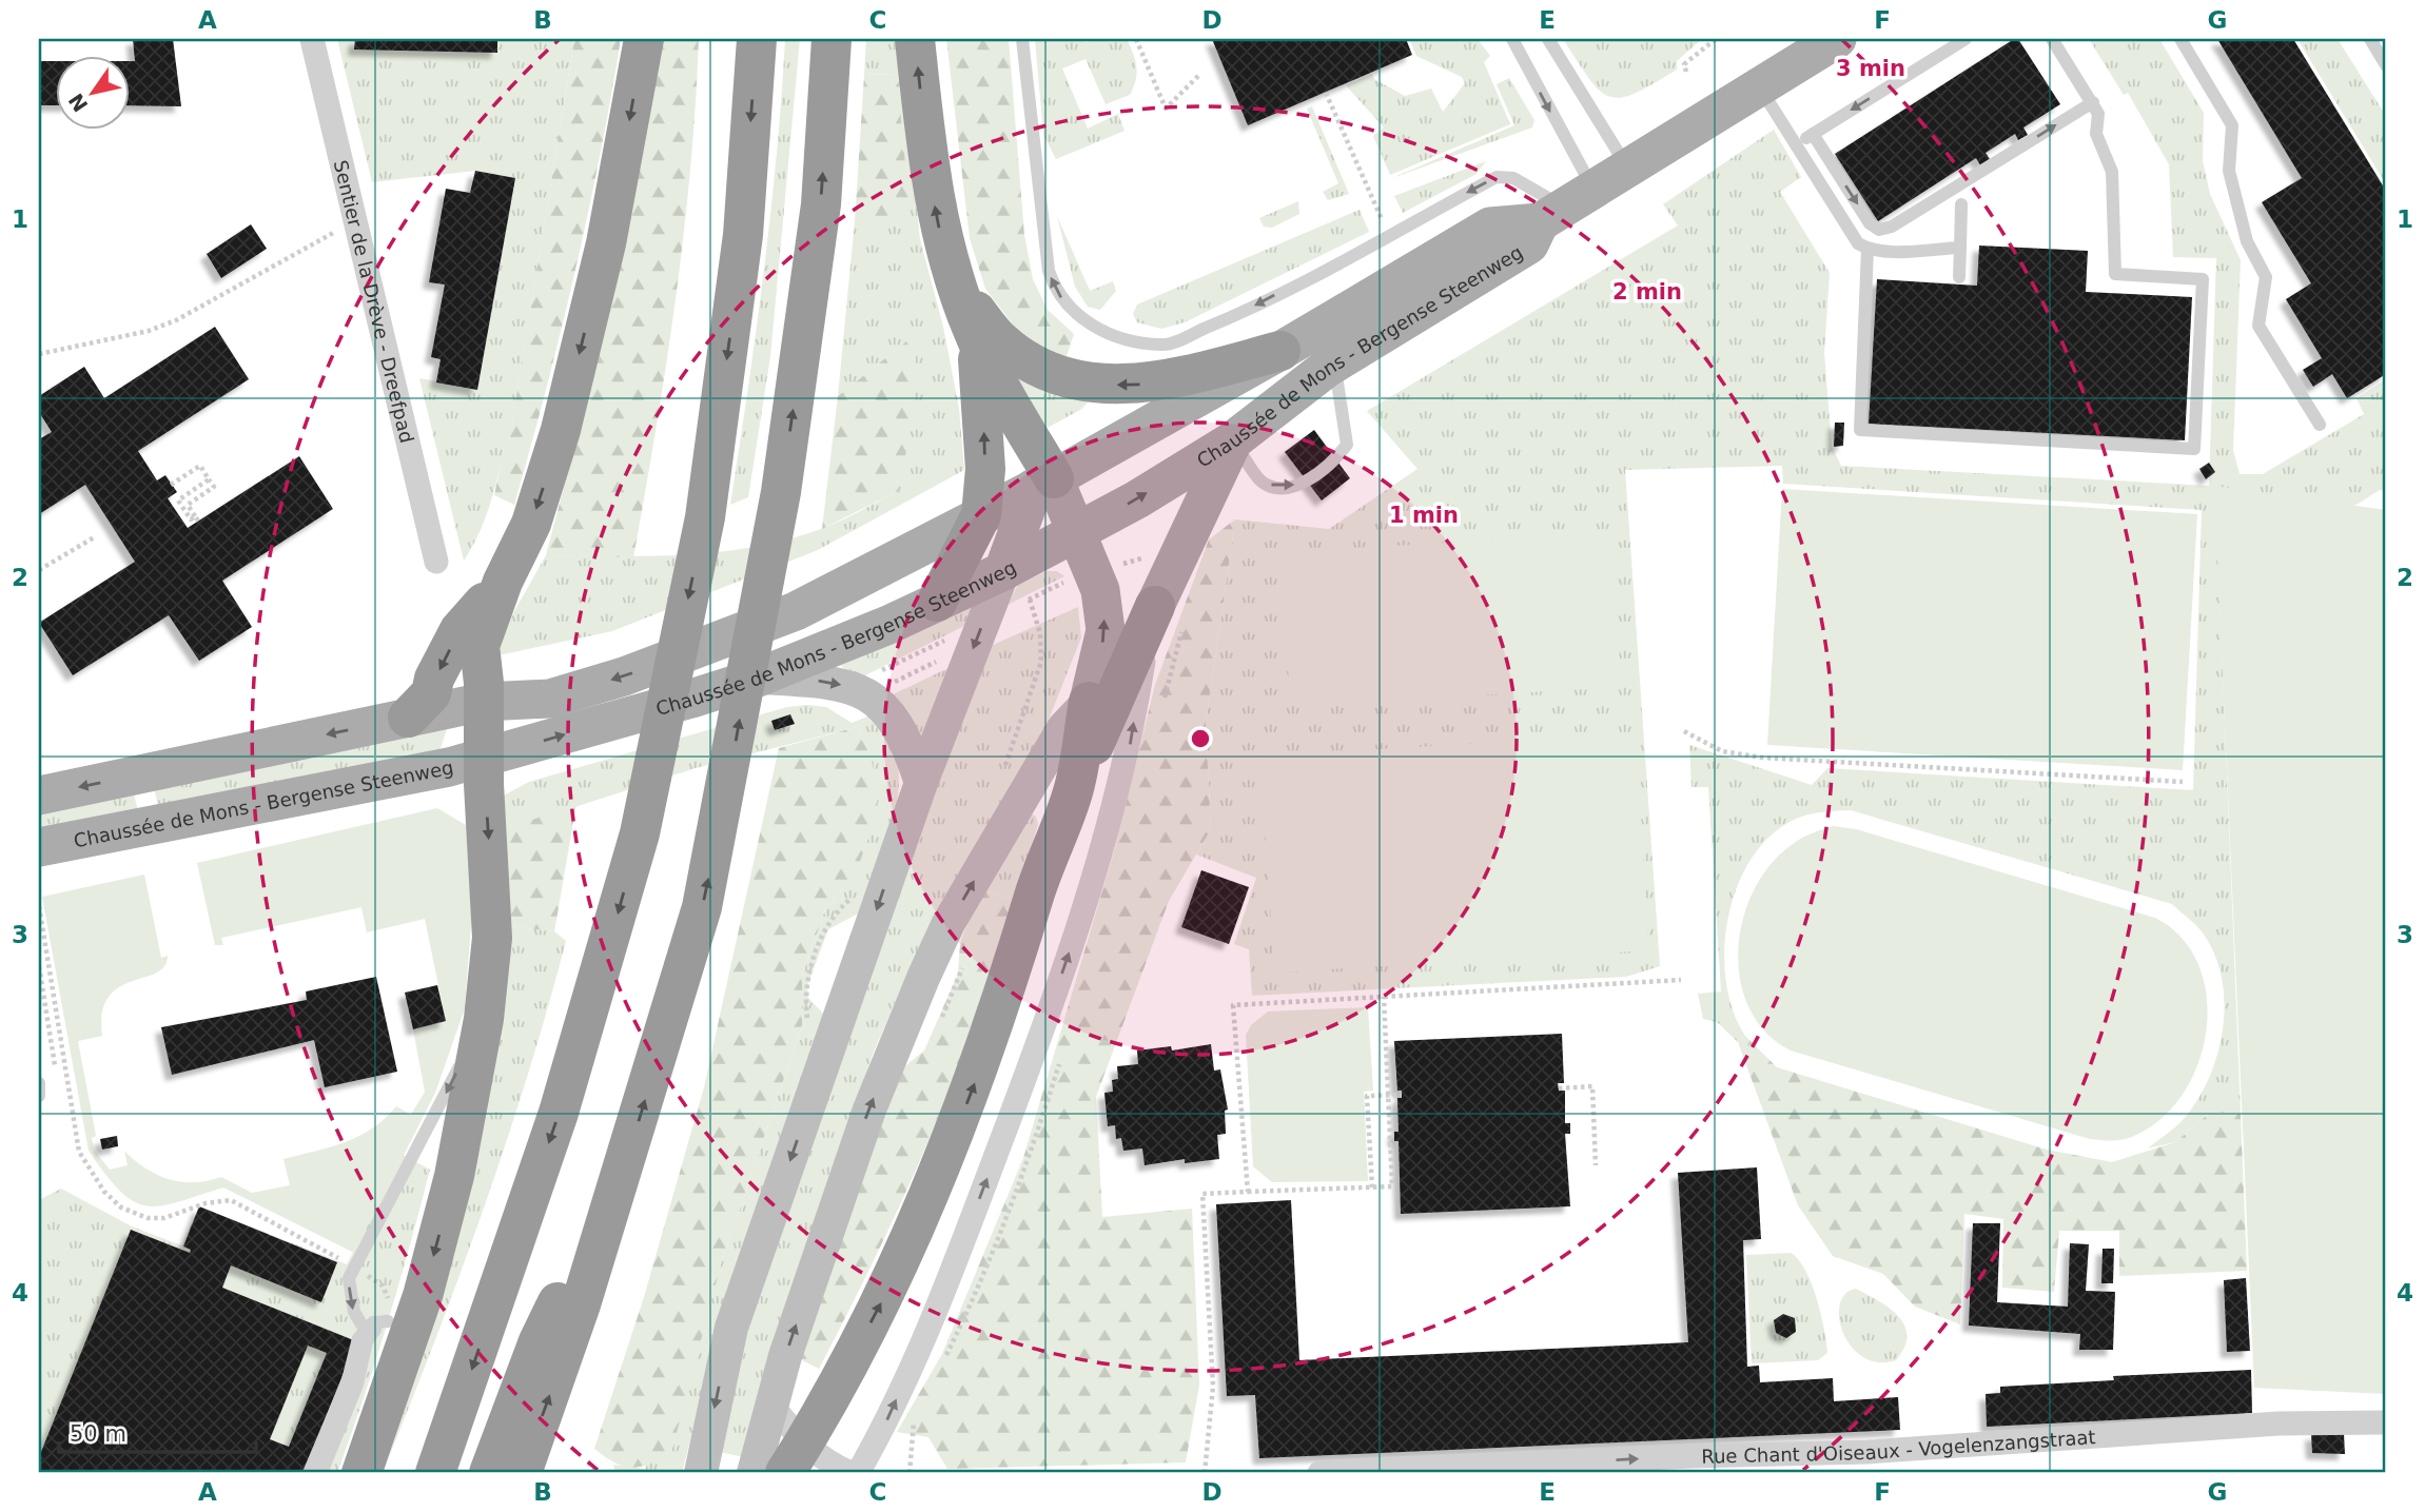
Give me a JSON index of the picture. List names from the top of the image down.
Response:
{
  "streets": {
    "main road": ["Chaussée de Mons - Bergense Steenweg"],
    "street": ["Sentier de la Drève - Dreefpad", "Rue Chant d'Oiseaux - Vogelenzangstraat"]
  },
  "one_way": ["Rue Chant d'Oiseaux - Vogelenzangstraat"],
  "scale_bar": "50 m",
  "north": "bottom left",
  "grid": {
    "columns": [
      "A",
      "B",
      "C",
      "D",
      "E",
      "F",
      "G"
    ],
    "rows": [
      "1",
      "2",
      "3",
      "4"
    ]
  },
  "rings": ["3 min", "2 min", "1 min"]
}
